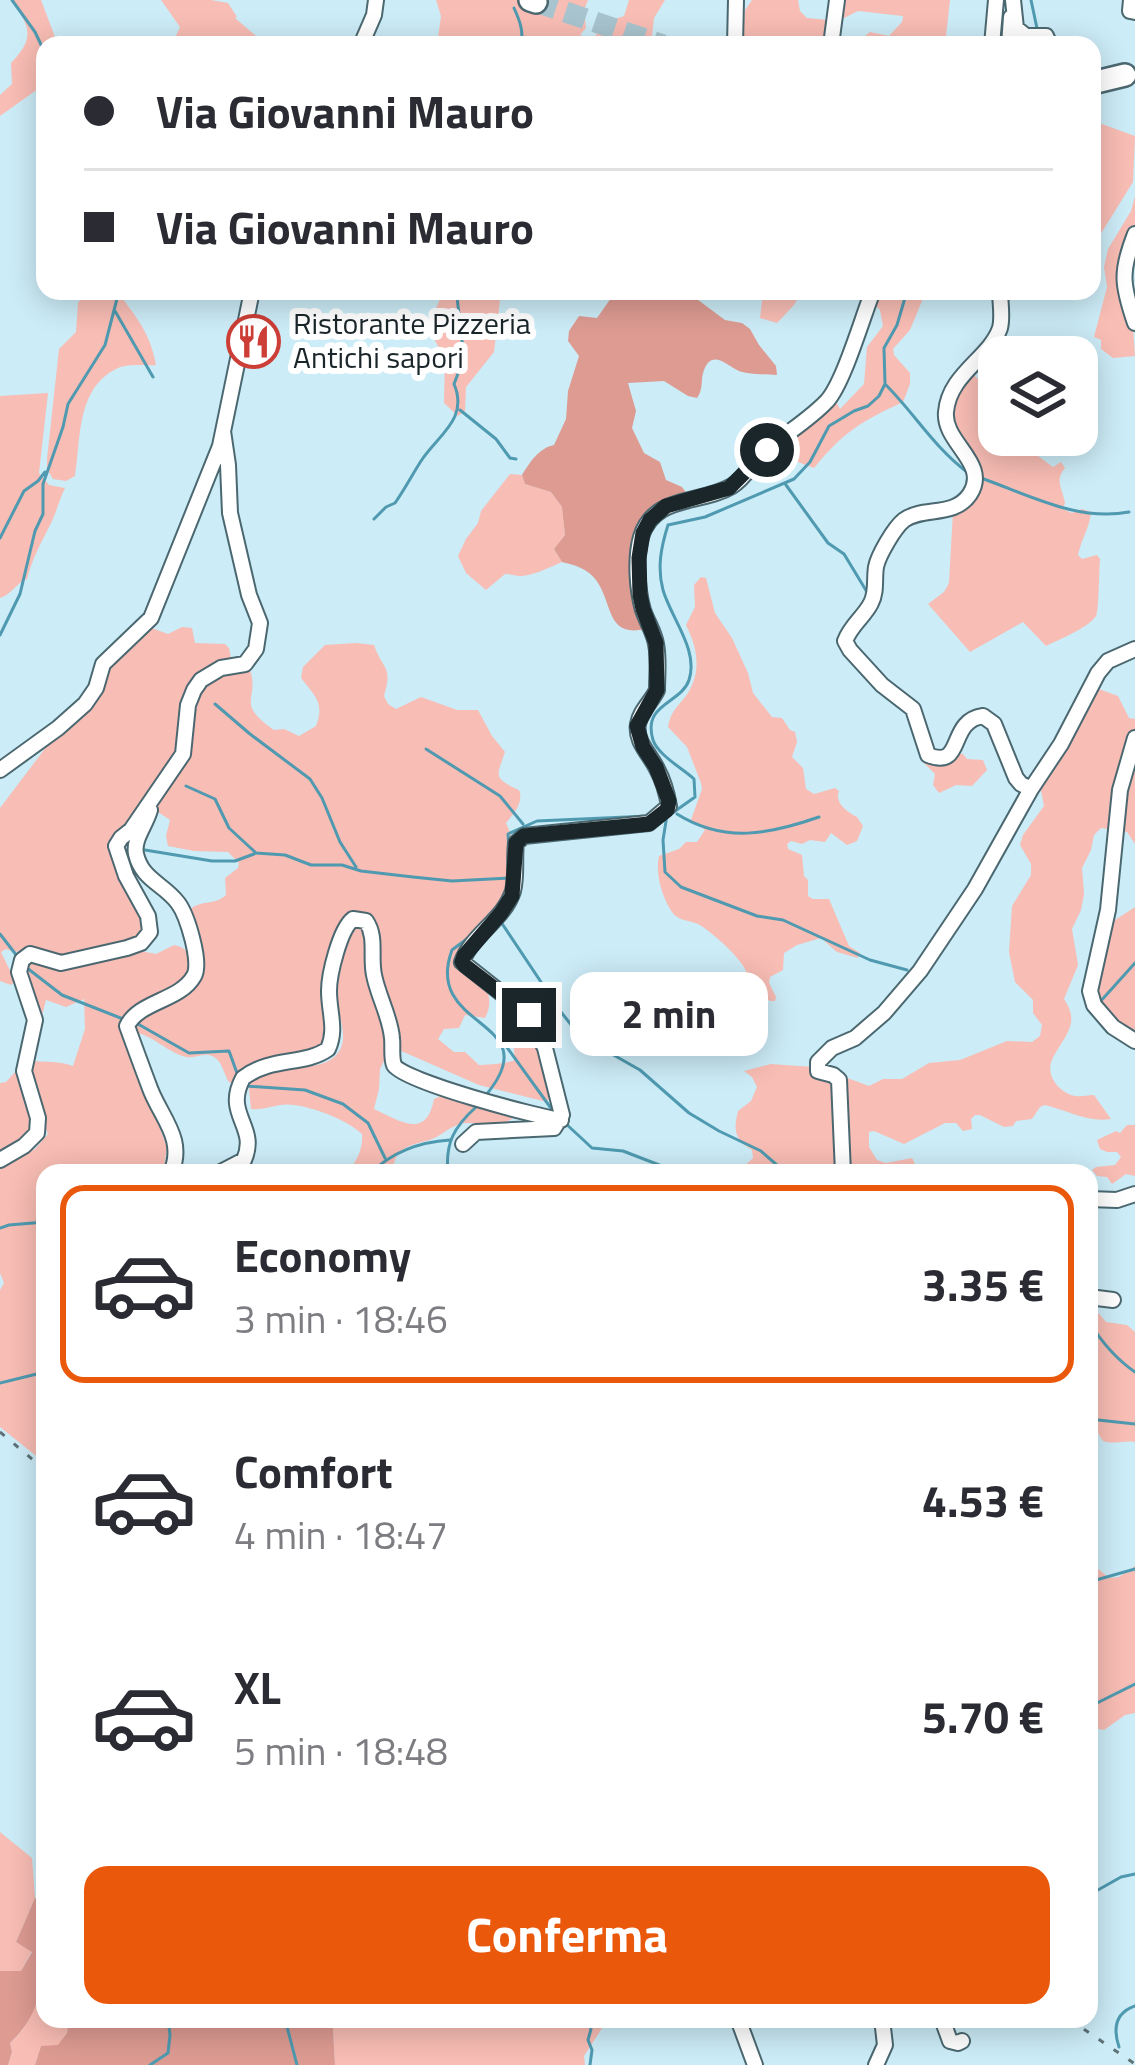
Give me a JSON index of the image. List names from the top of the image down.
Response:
{
  "places": {
    "restaurant": ["Ristorante Pizzeria Antichi sapori"]
  },
  "page": {
    "banner": ["Via Giovanni Mauro", "Via Giovanni Mauro"],
    "bubble": "2 min",
    "list": [
      {
        "name": "Economy",
        "note": "3 min · 18:46",
        "value": "3.35 €"
      },
      {
        "name": "Comfort",
        "note": "4 min · 18:47",
        "value": "4.53 €"
      },
      {
        "name": "XL",
        "note": "5 min · 18:48",
        "value": "5.70 €"
      }
    ],
    "buttons": "Conferma"
  }
}
